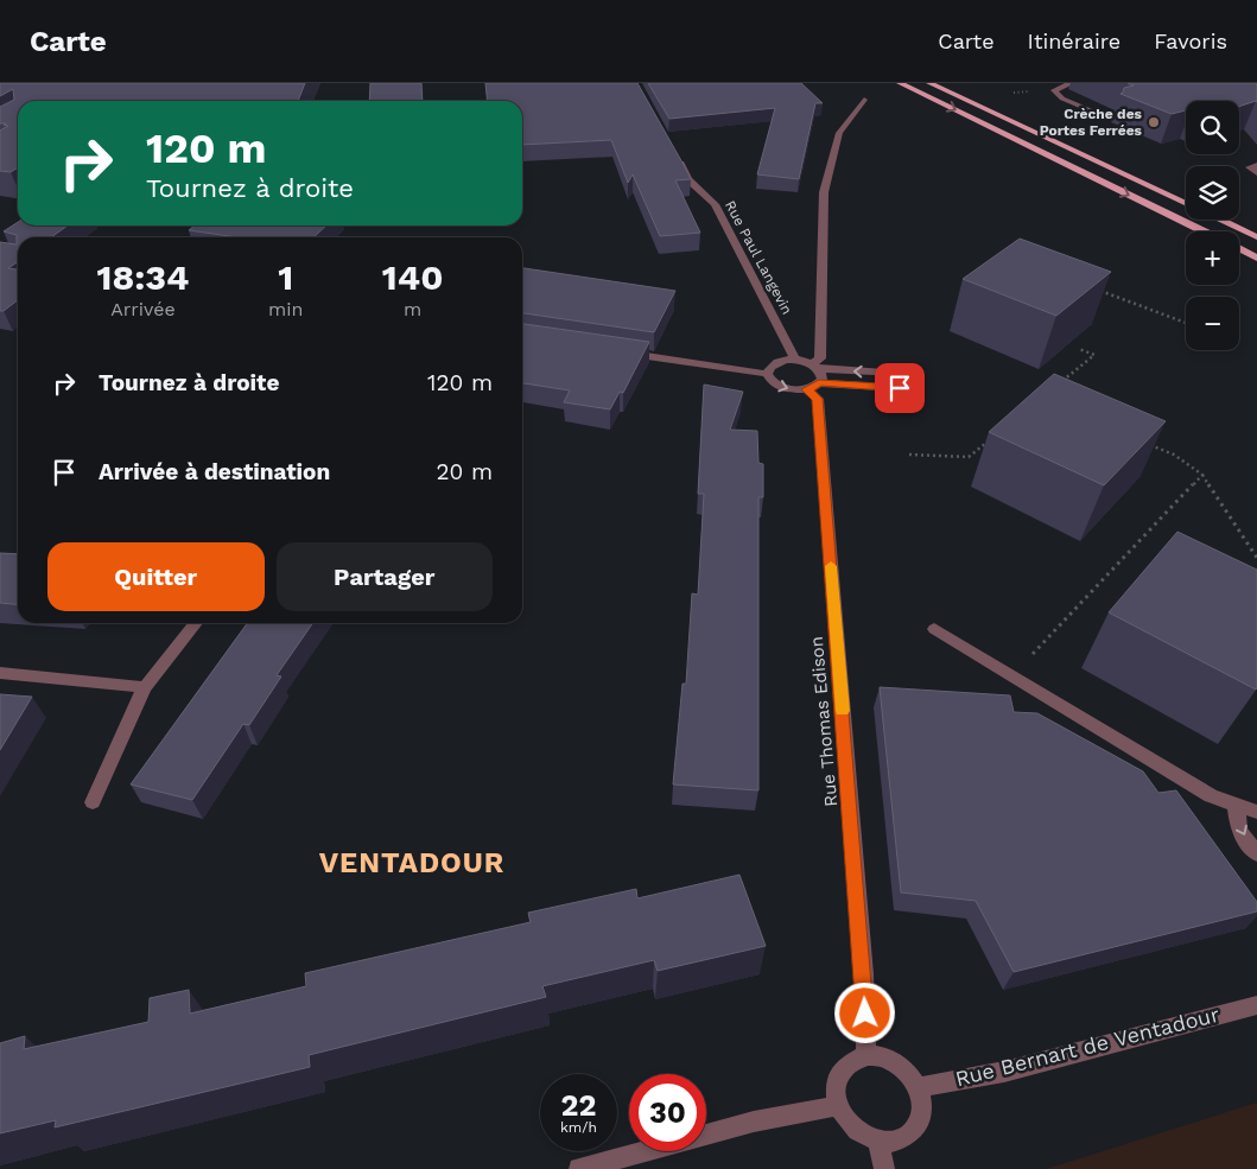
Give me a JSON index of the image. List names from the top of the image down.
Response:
{
  "streets": {
    "street": ["Rue Paul Langevin", "Rue Thomas Edison", "Rue Bernart de Ventadour"]
  },
  "crossings": [
    ["Rue Thomas Edison", "Rue Bernart de Ventadour"]
  ],
  "districts": ["VENTADOUR"],
  "places": ["Crèche des Portes Ferrées"],
  "page": {
    "header": "Carte",
    "nav": ["Carte", "Itinéraire", "Favoris"],
    "map_buttons": ["+", "−"],
    "turn": ["120 m", "Tournez à droite"],
    "eta": [
      "18:34",
      "Arrivée",
      "1",
      "min",
      "140",
      "m"
    ],
    "list": [
      {
        "name": "Tournez à droite",
        "value": "120 m"
      },
      {
        "name": "Arrivée à destination",
        "value": "20 m"
      }
    ],
    "buttons": ["Quitter", "Partager"],
    "speed": "22 km/h",
    "limit": "30"
  }
}
